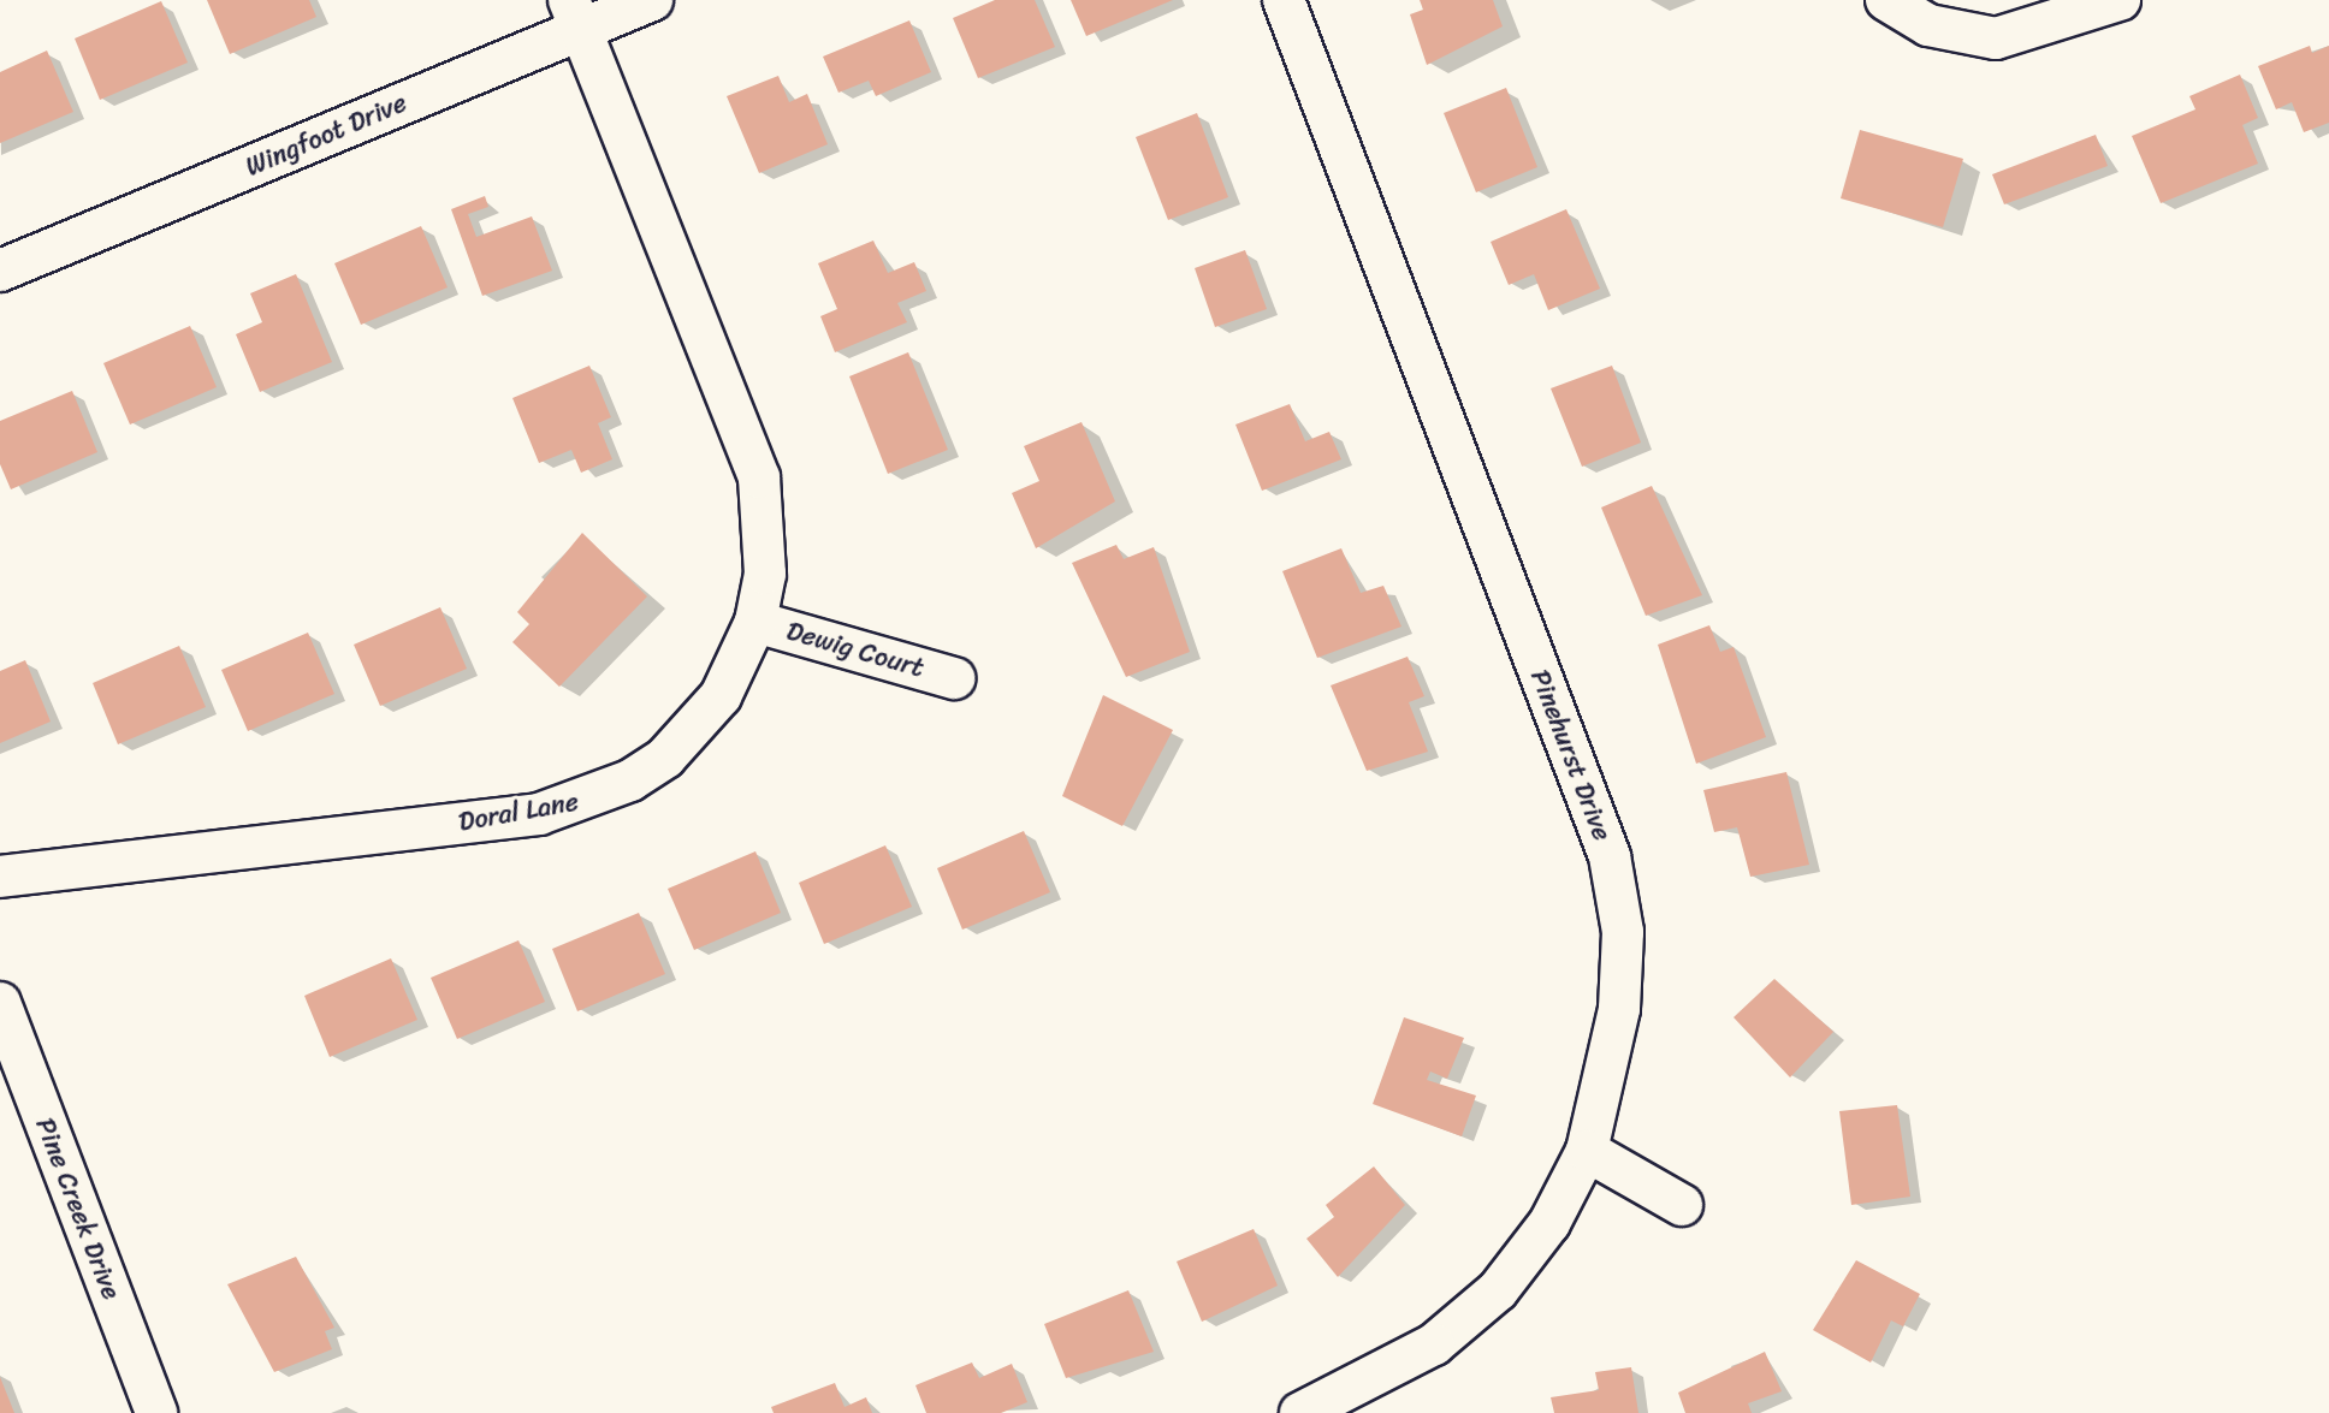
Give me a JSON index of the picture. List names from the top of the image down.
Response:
{
  "streets": {
    "street": [
      "Wingfoot Drive",
      "Dewig Court",
      "Pinehurst Drive",
      "Doral Lane",
      "Pine Creek Drive"
    ]
  },
  "crossings": [
    ["Wingfoot Drive", "Doral Lane"],
    ["Dewig Court", "Doral Lane"]
  ]
}
